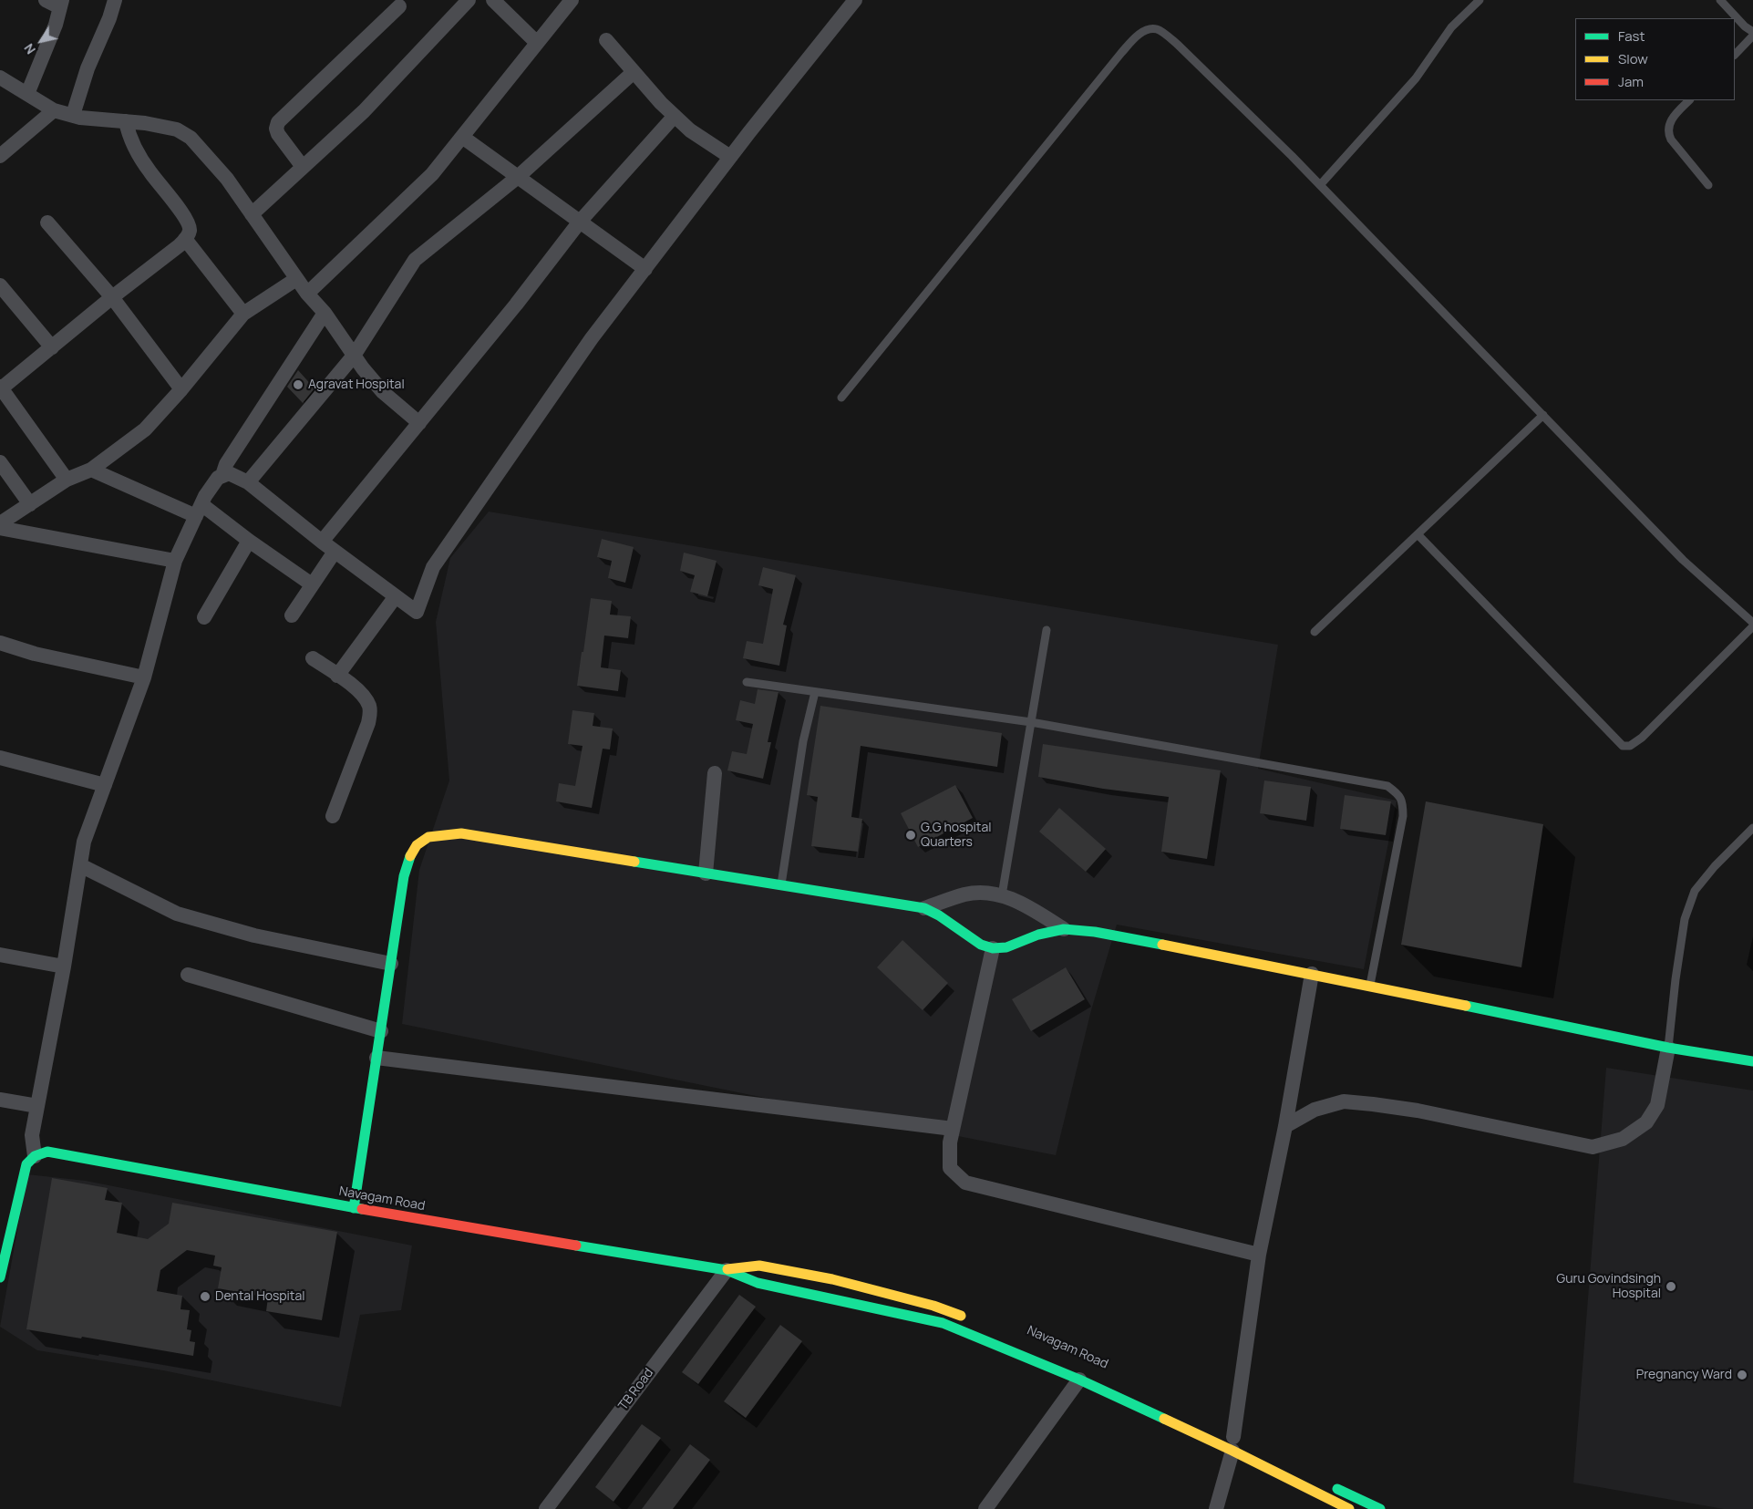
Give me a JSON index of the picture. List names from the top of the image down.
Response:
{
  "streets": {
    "street": ["Navagam Road", "TB Road"]
  },
  "crossings": [
    ["Navagam Road", "TB Road"]
  ],
  "places": [
    "Agravat Hospital",
    "G.G hospital Quarters",
    "Guru Govindsingh Hospital",
    "Dental Hospital",
    "Pregnancy Ward"
  ],
  "legend": ["Fast", "Slow", "Jam"],
  "north": "bottom left"
}
